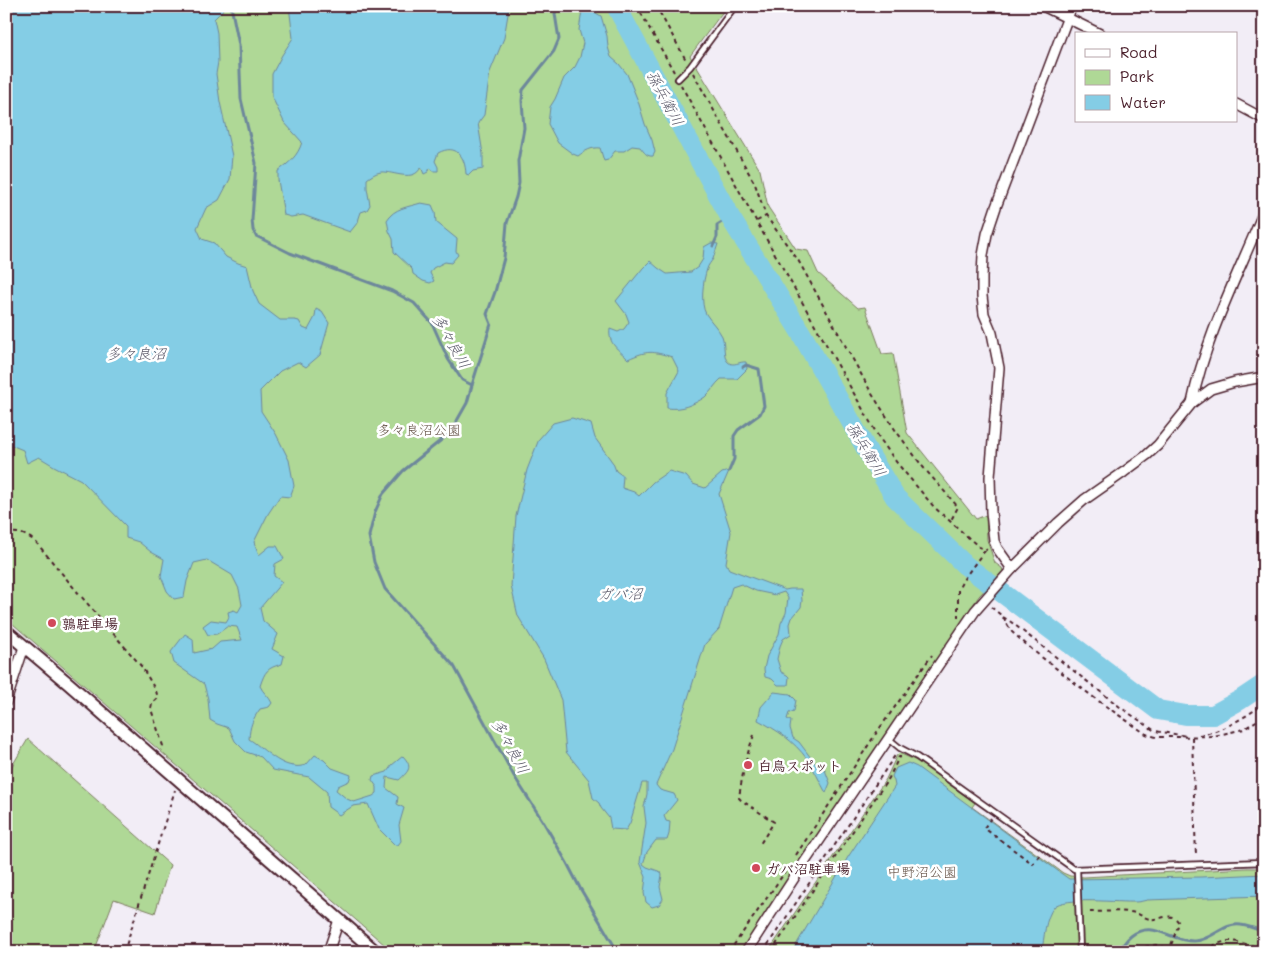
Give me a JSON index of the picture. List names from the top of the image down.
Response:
{
  "water": [
    "孫兵衛川",
    "多々良川",
    "多々良沼",
    "ガバ沼"
  ],
  "parks": ["多々良沼公園", "中野沼公園"],
  "places": ["鶉駐車場", "白鳥スポット", "ガバ沼駐車場"],
  "legend": ["Road", "Park", "Water"]
}
